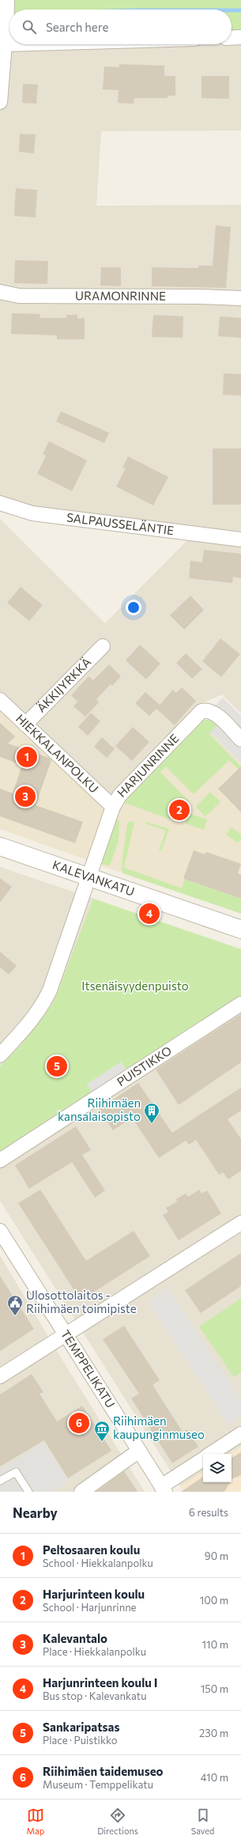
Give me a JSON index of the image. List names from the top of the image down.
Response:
{
  "streets": {
    "street": [
      "URAMONRINNE",
      "SALPAUSSELÄNTIE",
      "ÄKKIJYRKKÄ",
      "HIEKKALANPOLKU",
      "HARJUNRINNE",
      "KALEVANKATU",
      "PUISTIKKO",
      "TEMPPELIKATU"
    ]
  },
  "crossings": [
    ["ÄKKIJYRKKÄ", "HIEKKALANPOLKU"],
    ["HIEKKALANPOLKU", "HARJUNRINNE"],
    ["HARJUNRINNE", "KALEVANKATU"]
  ],
  "parks": ["Itsenäisyydenpuisto"],
  "places": {
    "building": ["Riihimäen kansalaisopisto"],
    "public building": ["Ulosottolaitos - Riihimäen toimipiste"],
    "museum": ["Riihimäen kaupunginmuseo"]
  },
  "page": {
    "search": "Search here",
    "pins": [
      "1",
      "3",
      "2",
      "4",
      "5",
      "6"
    ],
    "heading": ["Nearby", "6 results"],
    "list": [
      {
        "mark": "1",
        "name": "Peltosaaren koulu",
        "note": "School · Hiekkalanpolku",
        "value": "90 m"
      },
      {
        "mark": "2",
        "name": "Harjurinteen koulu",
        "note": "School · Harjunrinne",
        "value": "100 m"
      },
      {
        "mark": "3",
        "name": "Kalevantalo",
        "note": "Place · Hiekkalanpolku",
        "value": "110 m"
      },
      {
        "mark": "4",
        "name": "Harjunrinteen koulu I",
        "note": "Bus stop · Kalevankatu",
        "value": "150 m"
      },
      {
        "mark": "5",
        "name": "Sankaripatsas",
        "note": "Place · Puistikko",
        "value": "230 m"
      },
      {
        "mark": "6",
        "name": "Riihimäen taidemuseo",
        "note": "Museum · Temppelikatu",
        "value": "410 m"
      }
    ],
    "nav": ["Map", "Directions", "Saved"]
  }
}
